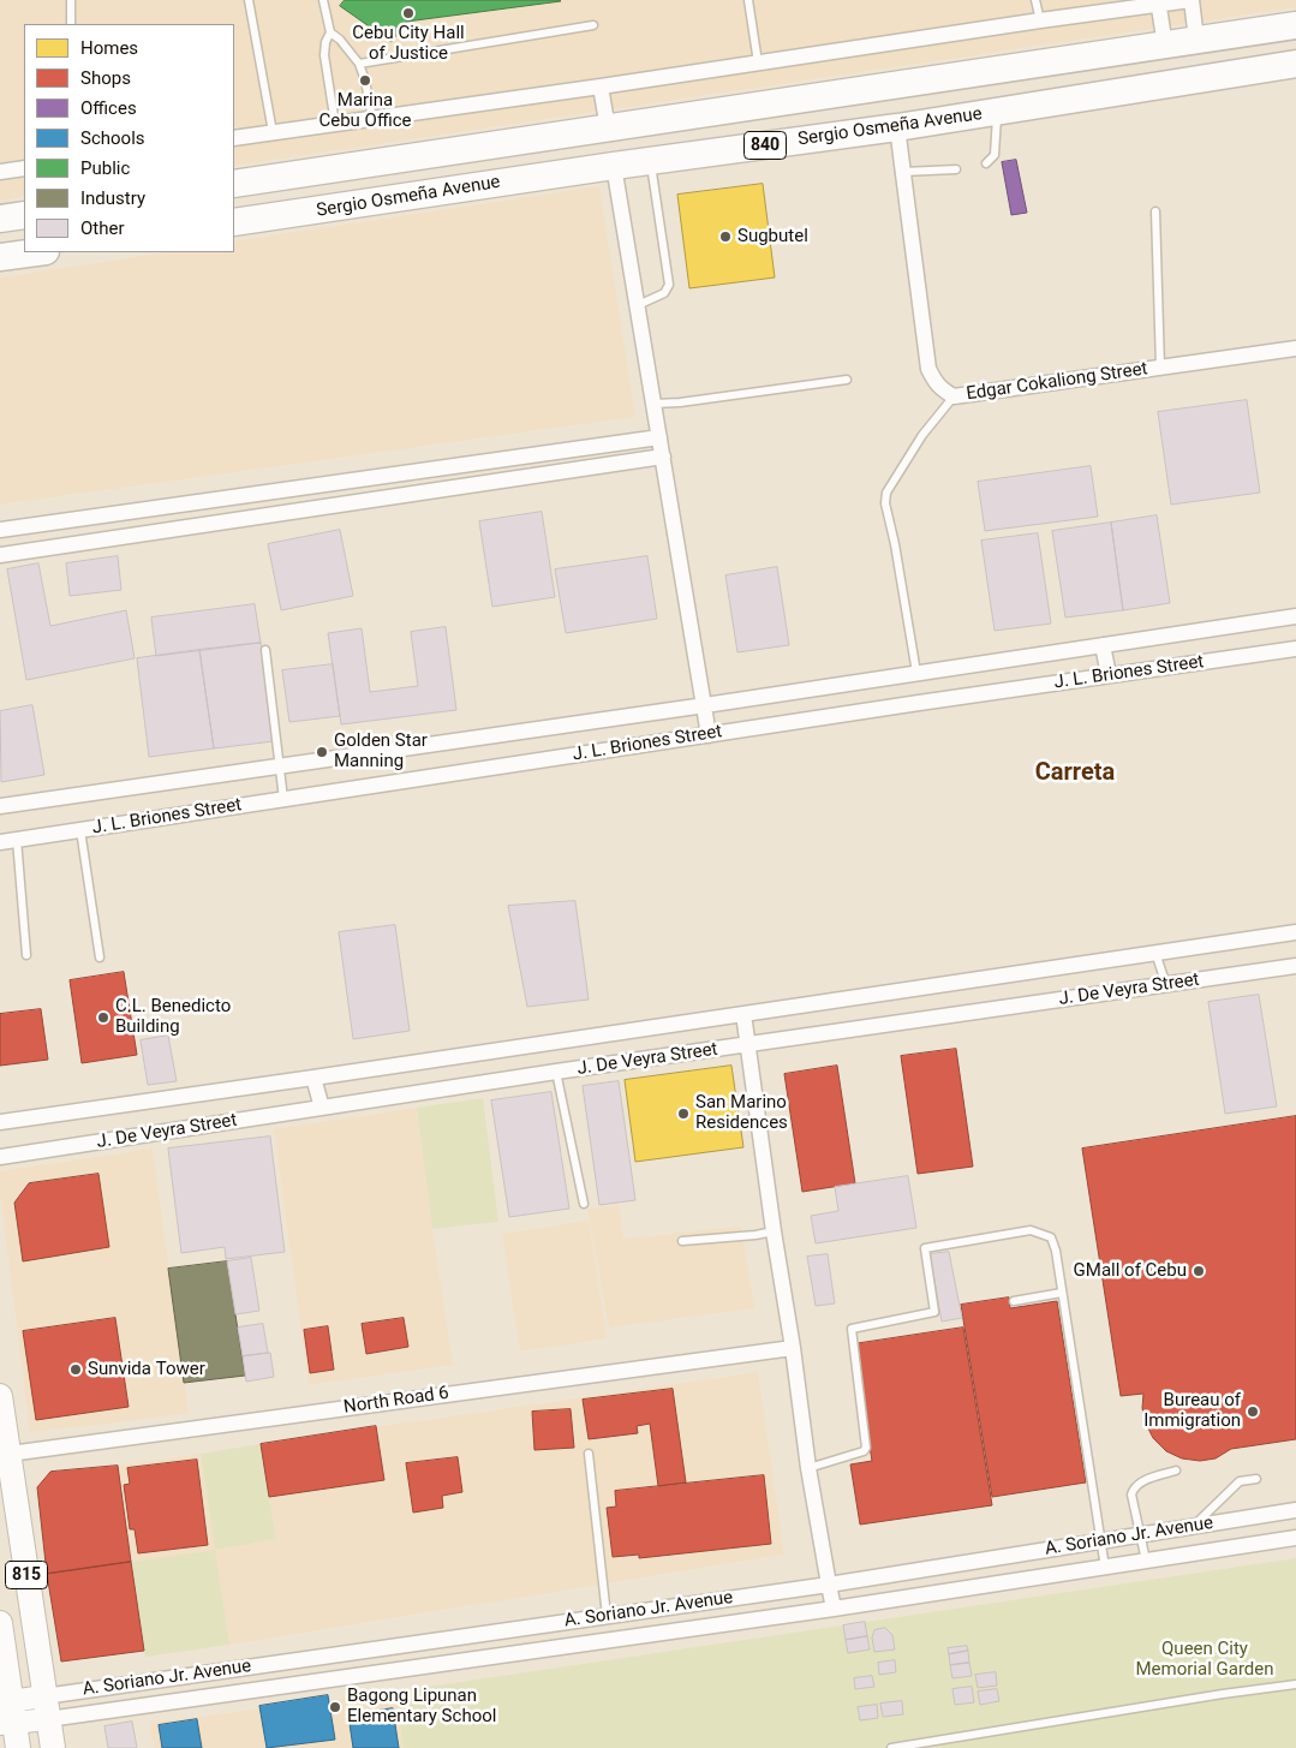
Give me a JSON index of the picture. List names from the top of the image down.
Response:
{
  "streets": {
    "highway": ["Sergio Osmeña Avenue", "840"],
    "main road": ["A. Soriano Jr. Avenue", "815"],
    "street": [
      "Edgar Cokaliong Street",
      "J. L. Briones Street",
      "J. De Veyra Street",
      "North Road 6"
    ]
  },
  "crossings": [
    ["Sergio Osmeña Avenue", "Edgar Cokaliong Street"],
    ["North Road 6", "815"],
    ["A. Soriano Jr. Avenue", "815"]
  ],
  "districts": ["Carreta"],
  "parks": ["Queen City Memorial Garden"],
  "places": [
    "Cebu City Hall of Justice",
    "Marina Cebu Office",
    "Sugbutel",
    "Golden Star Manning",
    "C.L. Benedicto Building",
    "San Marino Residences",
    "GMall of Cebu",
    "Sunvida Tower",
    "Bureau of Immigration",
    "Bagong Lipunan Elementary School"
  ],
  "legend": [
    "Homes",
    "Shops",
    "Offices",
    "Schools",
    "Public",
    "Industry",
    "Other"
  ]
}
